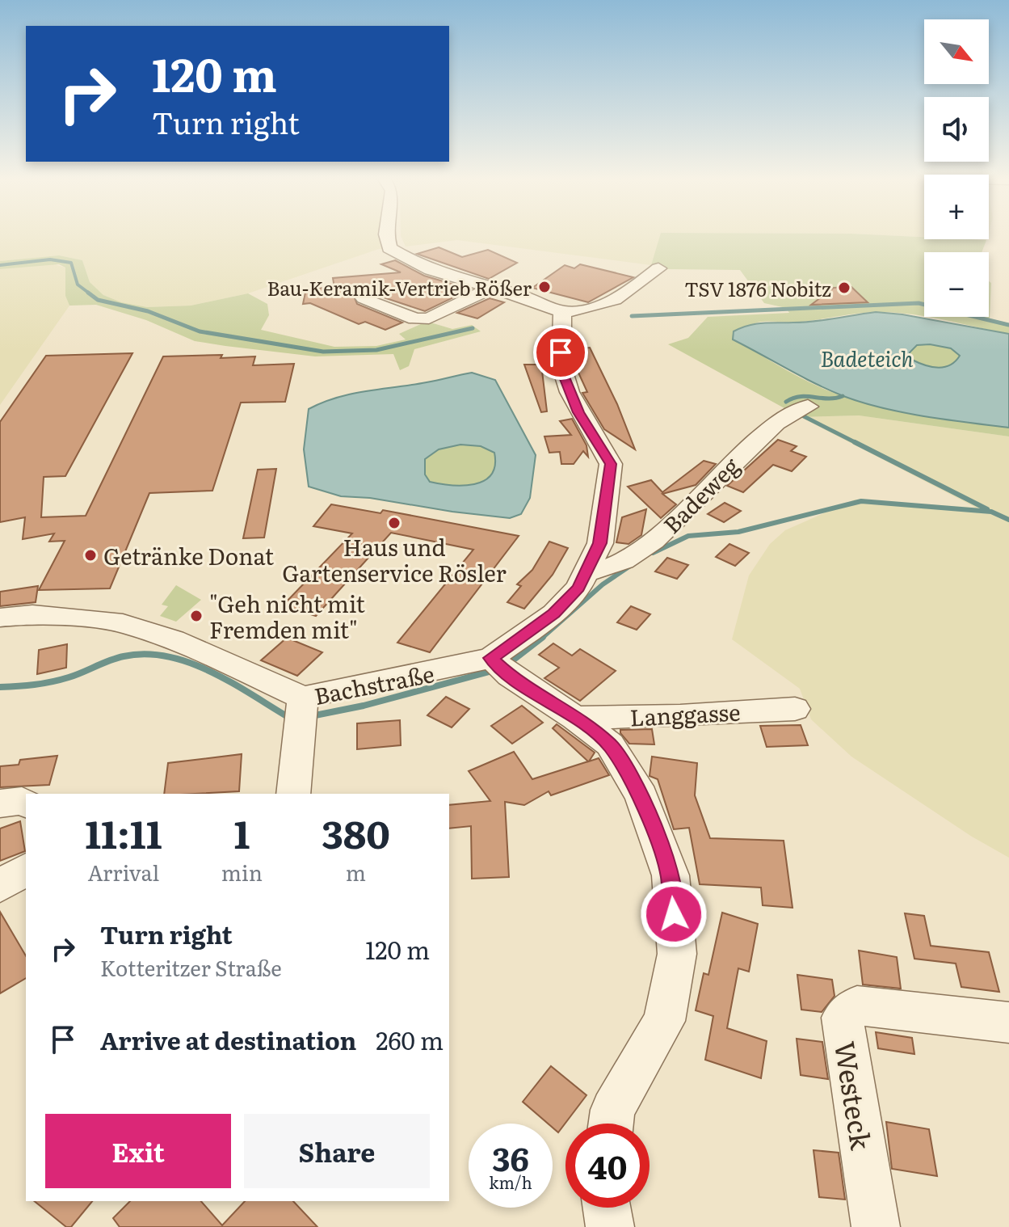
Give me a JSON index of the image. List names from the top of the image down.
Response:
{
  "streets": {
    "street": [
      "Badeweg",
      "Bachstraße",
      "Langgasse",
      "Westeck"
    ]
  },
  "crossings": [
    ["Bachstraße", "Langgasse"]
  ],
  "water": ["Badeteich"],
  "places": [
    "Bau-Keramik-Vertrieb Rößer",
    "TSV 1876 Nobitz",
    "Haus und Gartenservice Rösler",
    "Getränke Donat",
    "\"Geh nicht mit Fremden mit\""
  ],
  "north": "bottom right",
  "page": {
    "map_buttons": ["+", "−"],
    "turn": ["120 m", "Turn right"],
    "eta": [
      "11:11",
      "Arrival",
      "1",
      "min",
      "380",
      "m"
    ],
    "list": [
      {
        "name": "Turn right",
        "note": "Kotteritzer Straße",
        "value": "120 m"
      },
      {
        "name": "Arrive at destination",
        "value": "260 m"
      }
    ],
    "buttons": ["Exit", "Share"],
    "speed": "36 km/h",
    "limit": "40"
  }
}
